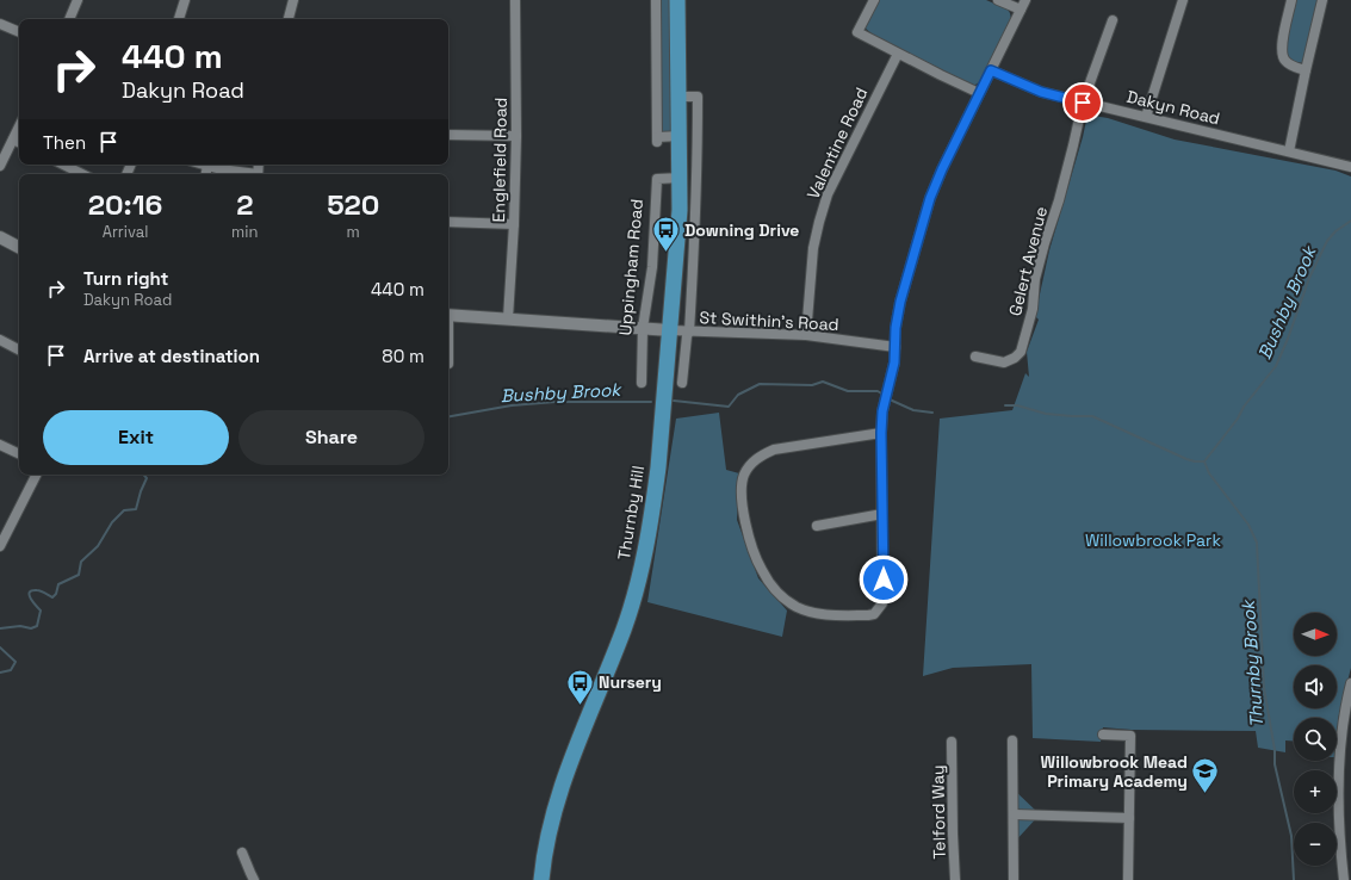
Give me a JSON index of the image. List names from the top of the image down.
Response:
{
  "streets": {
    "highway": ["Thurnby Hill"],
    "street": [
      "Dakyn Road",
      "Valentine Road",
      "Englefield Road",
      "Gelert Avenue",
      "Uppingham Road",
      "St Swithin's Road",
      "Telford Way"
    ]
  },
  "crossings": [
    ["Dakyn Road", "Gelert Avenue"],
    ["Valentine Road", "St Swithin's Road"],
    ["Uppingham Road", "Thurnby Hill"],
    ["St Swithin's Road", "Thurnby Hill"]
  ],
  "water": ["Bushby Brook", "Thurnby Brook"],
  "parks": ["Willowbrook Park"],
  "places": {
    "bus stop": ["Downing Drive", "Nursery"],
    "school or university": ["Willowbrook Mead Primary Academy"]
  },
  "north": "right",
  "page": {
    "turn": ["440 m", "Dakyn Road"],
    "then": "Then",
    "eta": [
      "20:16",
      "Arrival",
      "2",
      "min",
      "520",
      "m"
    ],
    "list": [
      {
        "name": "Turn right",
        "note": "Dakyn Road",
        "value": "440 m"
      },
      {
        "name": "Arrive at destination",
        "value": "80 m"
      }
    ],
    "buttons": ["Exit", "Share"],
    "map_buttons": ["+", "−"]
  }
}
